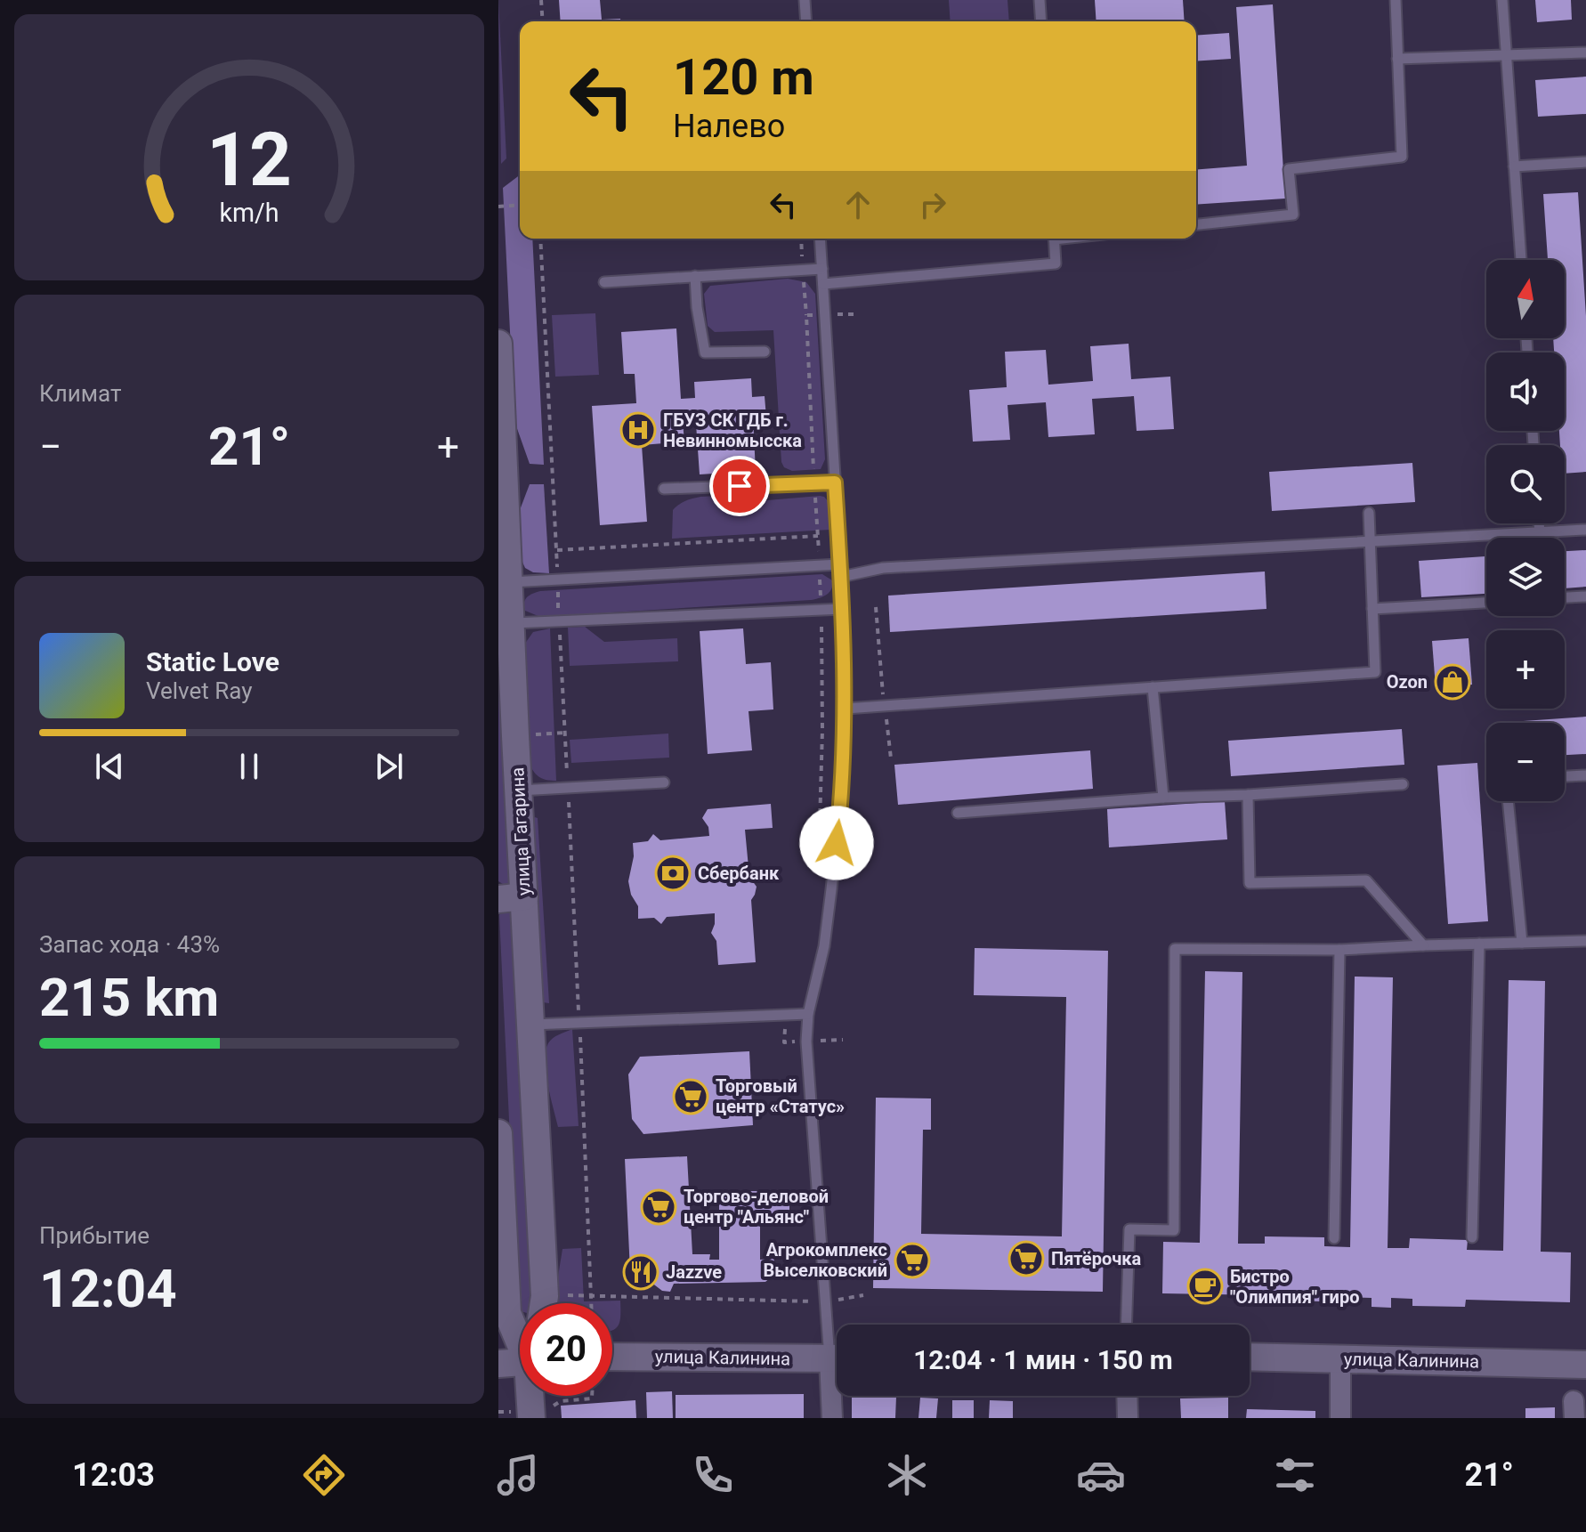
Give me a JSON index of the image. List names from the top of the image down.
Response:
{
  "streets": {
    "main road": ["улица Гагарина", "улица Калинина"]
  },
  "places": {
    "hospital": ["ГБУЗ СК ГДБ г. Невинномысска"],
    "shop": ["Ozon"],
    "bank": ["Сбербанк"],
    "supermarket": [
      "Торговый центр «Статус»",
      "Торгово-деловой центр \"Альянс\"",
      "Пятёрочка",
      "Агрокомплекс Выселковский"
    ],
    "restaurant": ["Jazzve"],
    "cafe": ["Бистро \"Олимпия\" гиро"]
  },
  "north": "top",
  "page": {
    "turn": ["120 m", "Налево"],
    "map_buttons": ["+", "−"],
    "tile": [
      "Климат",
      ["Запас хода · 43%", "215 km"],
      ["Прибытие", "12:04"]
    ],
    "heat": ["−", "21°", "+"],
    "song": ["Static Love", "Velvet Ray"],
    "limit": "20",
    "trip": "12:04 · 1 мин · 150 m",
    "tabs": ["12:03", "21°"],
    "gauge": ["12", "km/h"]
  }
}
